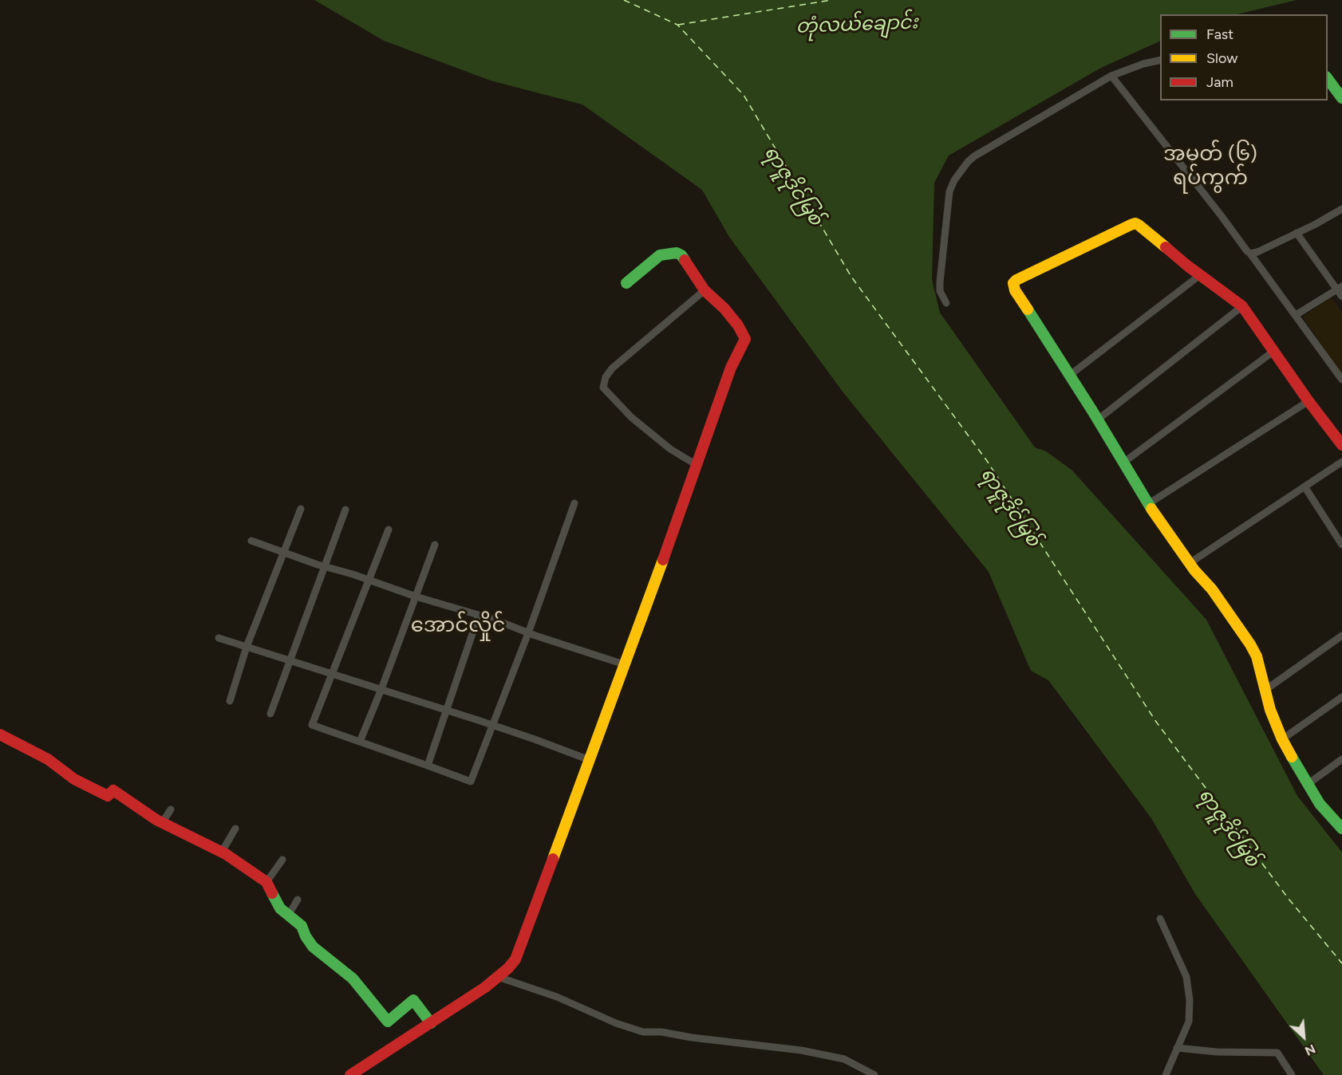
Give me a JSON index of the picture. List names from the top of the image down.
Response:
{
  "districts": ["အမှတ် (၆) ရပ်ကွက်", "အောင်လှိုင်"],
  "water": ["တုံလယ်ချောင်း", "ရာဇူဒိုင်မြစ်"],
  "legend": ["Fast", "Slow", "Jam"],
  "north": "bottom right"
}
